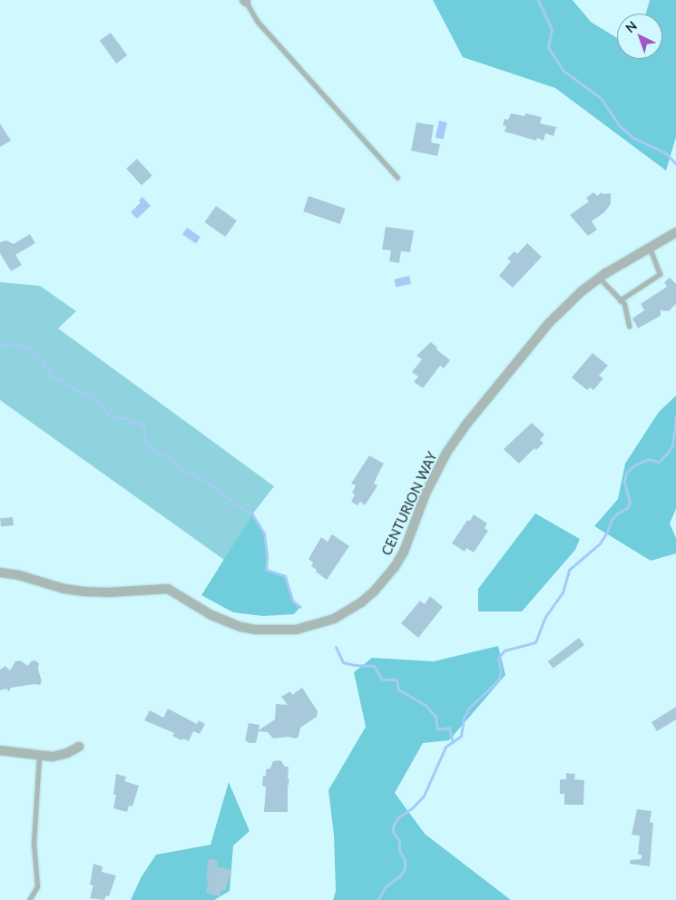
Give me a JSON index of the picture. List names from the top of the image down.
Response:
{
  "streets": {
    "street": ["CENTURION WAY"]
  },
  "north": "top left"
}
